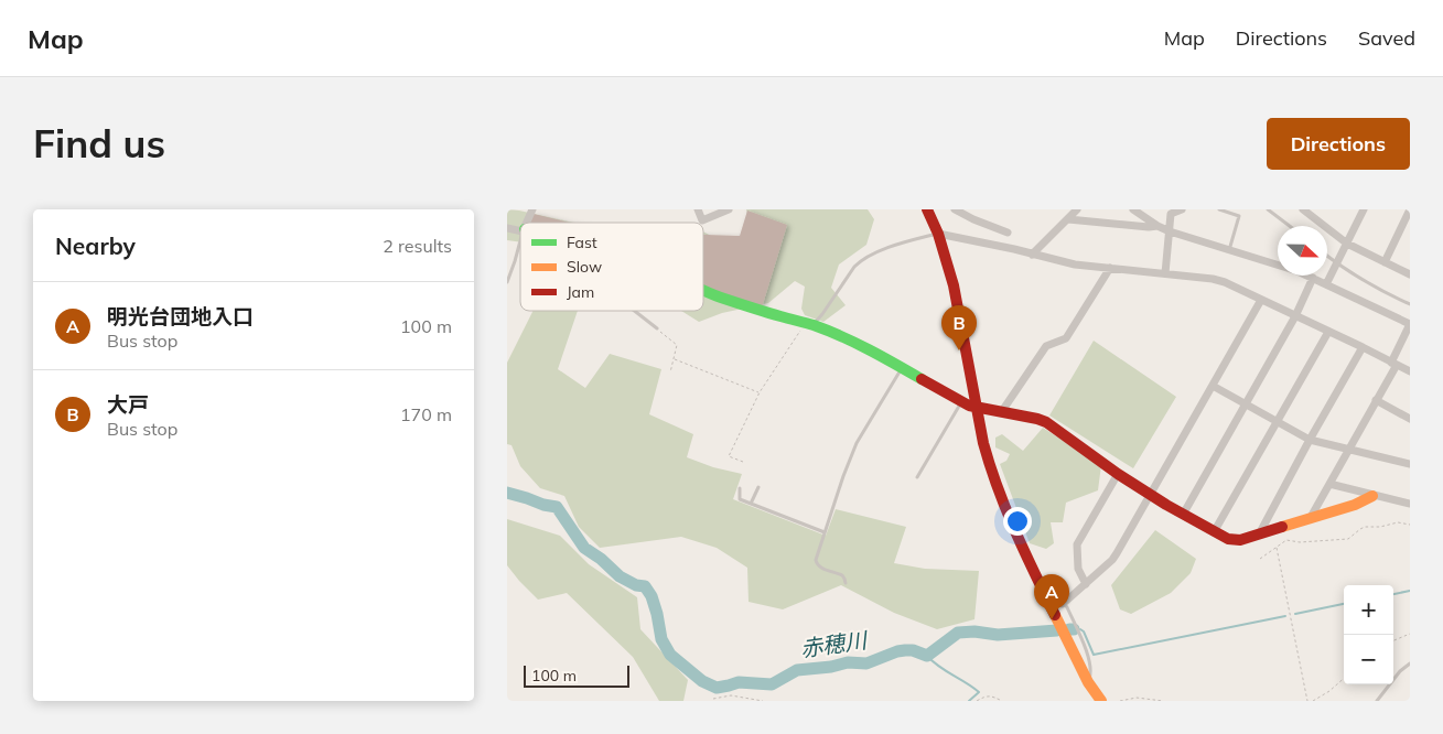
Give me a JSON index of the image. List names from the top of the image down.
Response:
{
  "water": ["赤穂川"],
  "legend": ["Fast", "Slow", "Jam"],
  "scale_bar": "100 m",
  "north": "right",
  "page": {
    "header": "Map",
    "nav": ["Map", "Directions", "Saved"],
    "buttons": "Directions",
    "title": "Find us",
    "heading": ["Nearby", "2 results"],
    "list": [
      {
        "mark": "A",
        "name": "明光台団地入口",
        "note": "Bus stop",
        "value": "100 m"
      },
      {
        "mark": "B",
        "name": "大戸",
        "note": "Bus stop",
        "value": "170 m"
      }
    ],
    "pins": ["B", "A"],
    "map_buttons": ["+", "−"],
    "scale": "100 m"
  }
}
